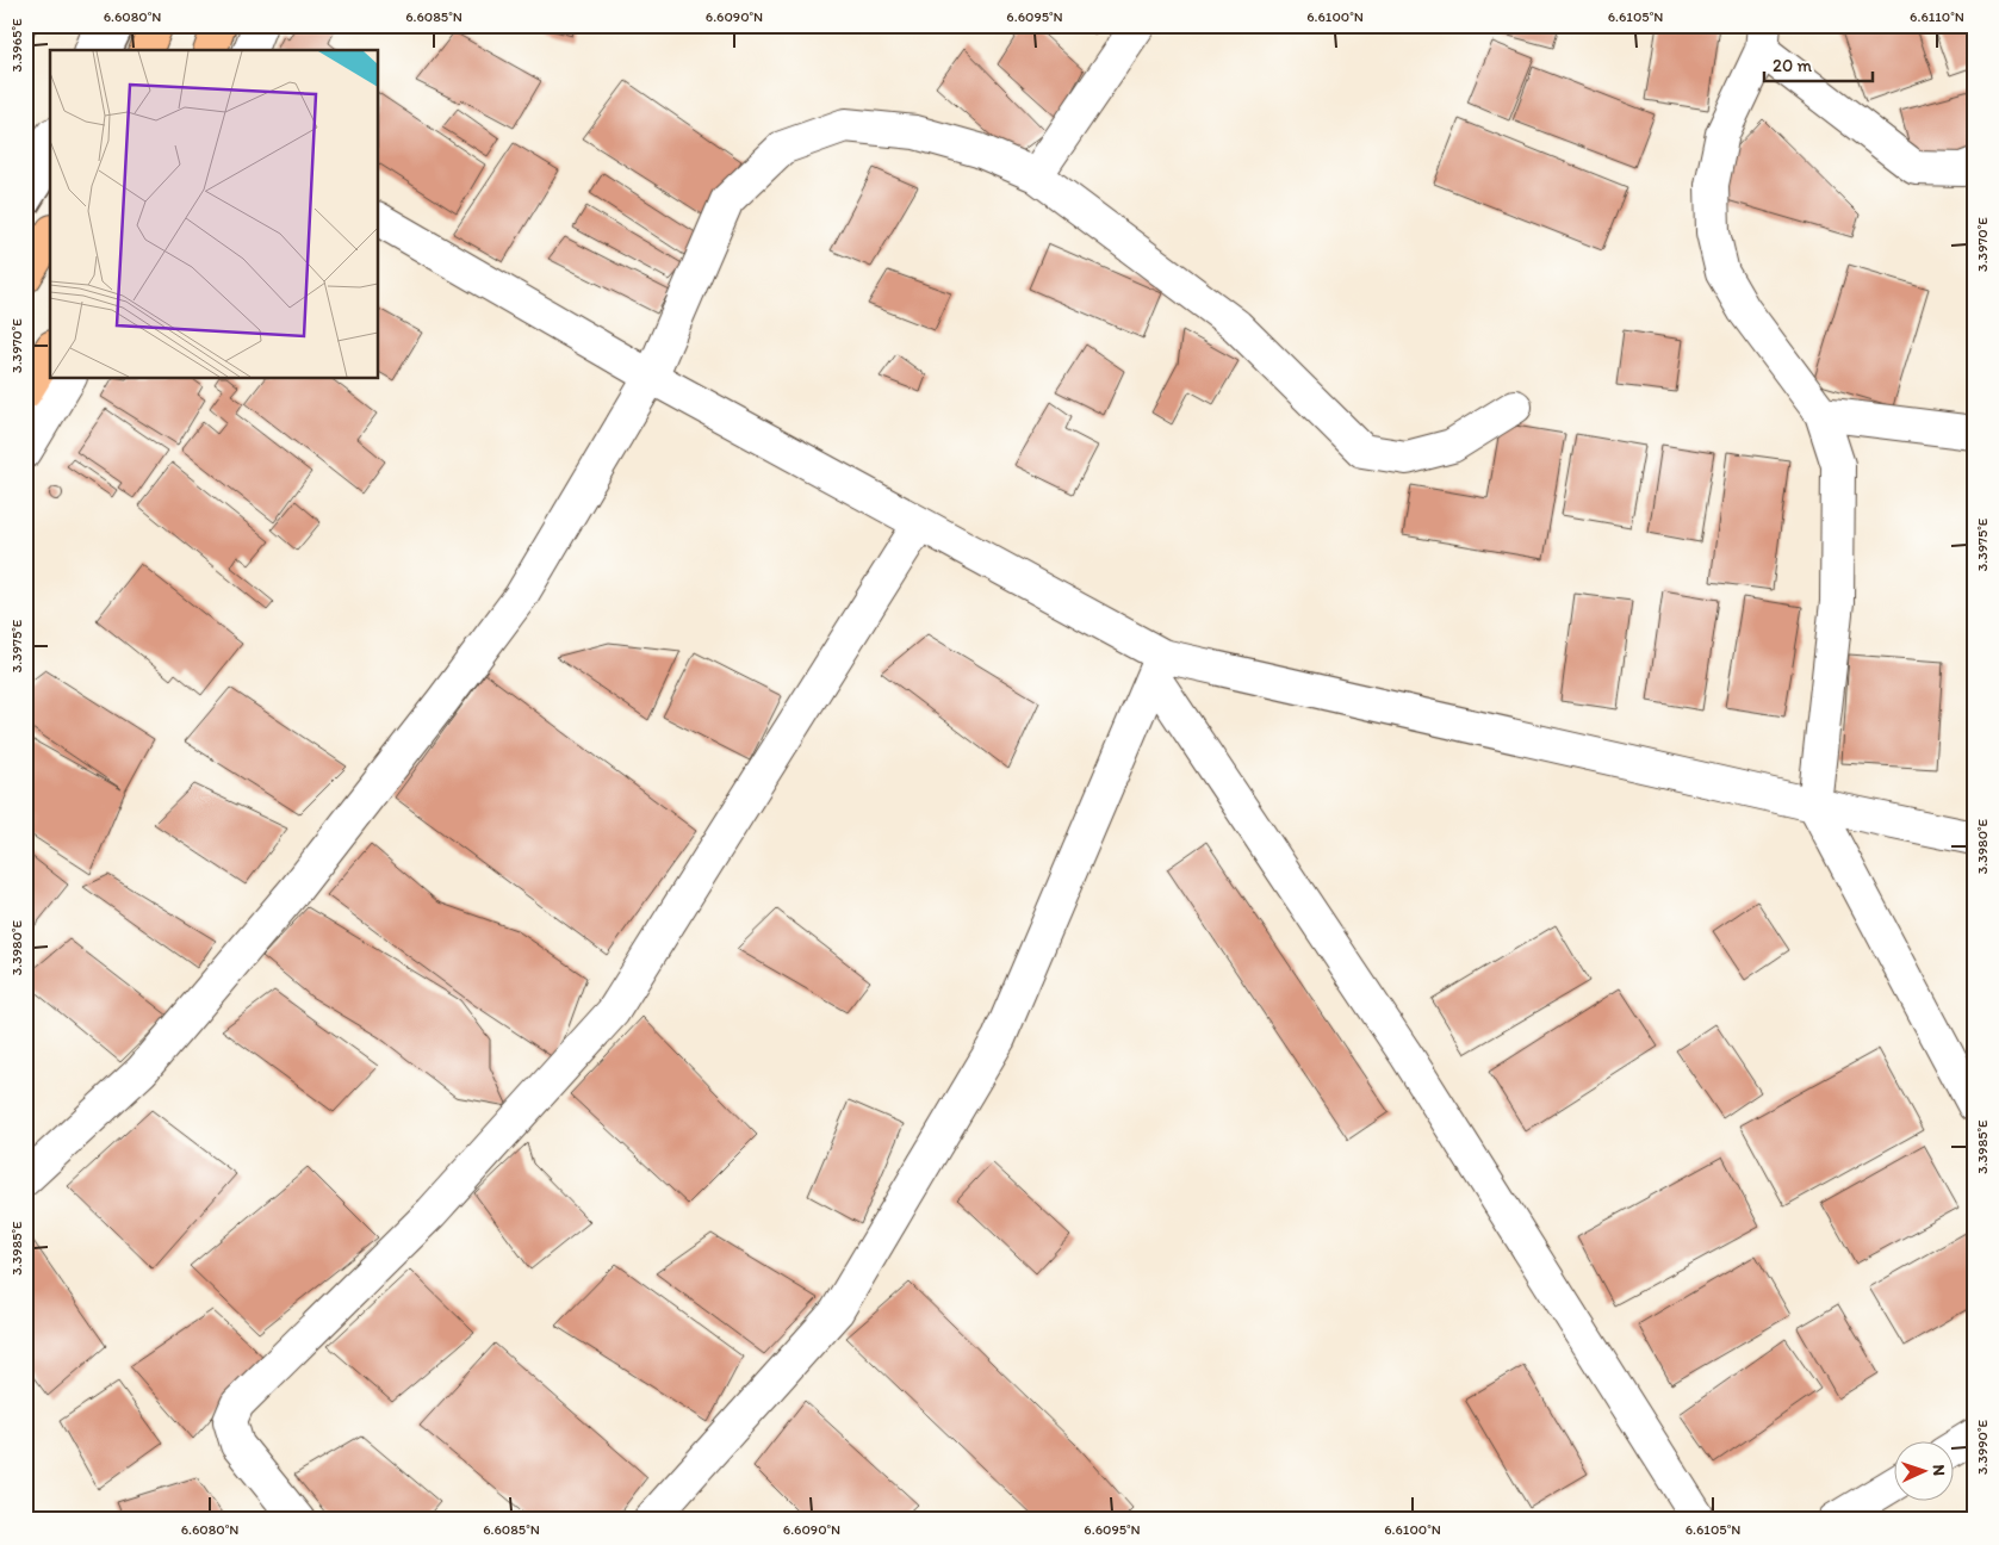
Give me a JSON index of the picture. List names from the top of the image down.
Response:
{
  "scale_bar": "20 m",
  "north": "right",
  "coordinates": [
    "6.6080°N",
    "6.6085°N",
    "6.6090°N",
    "6.6095°N",
    "6.6100°N",
    "6.6105°N",
    "6.6110°N",
    "3.3965°E",
    "3.3970°E",
    "3.3975°E",
    "3.3980°E",
    "3.3985°E",
    "3.3990°E"
  ]
}
